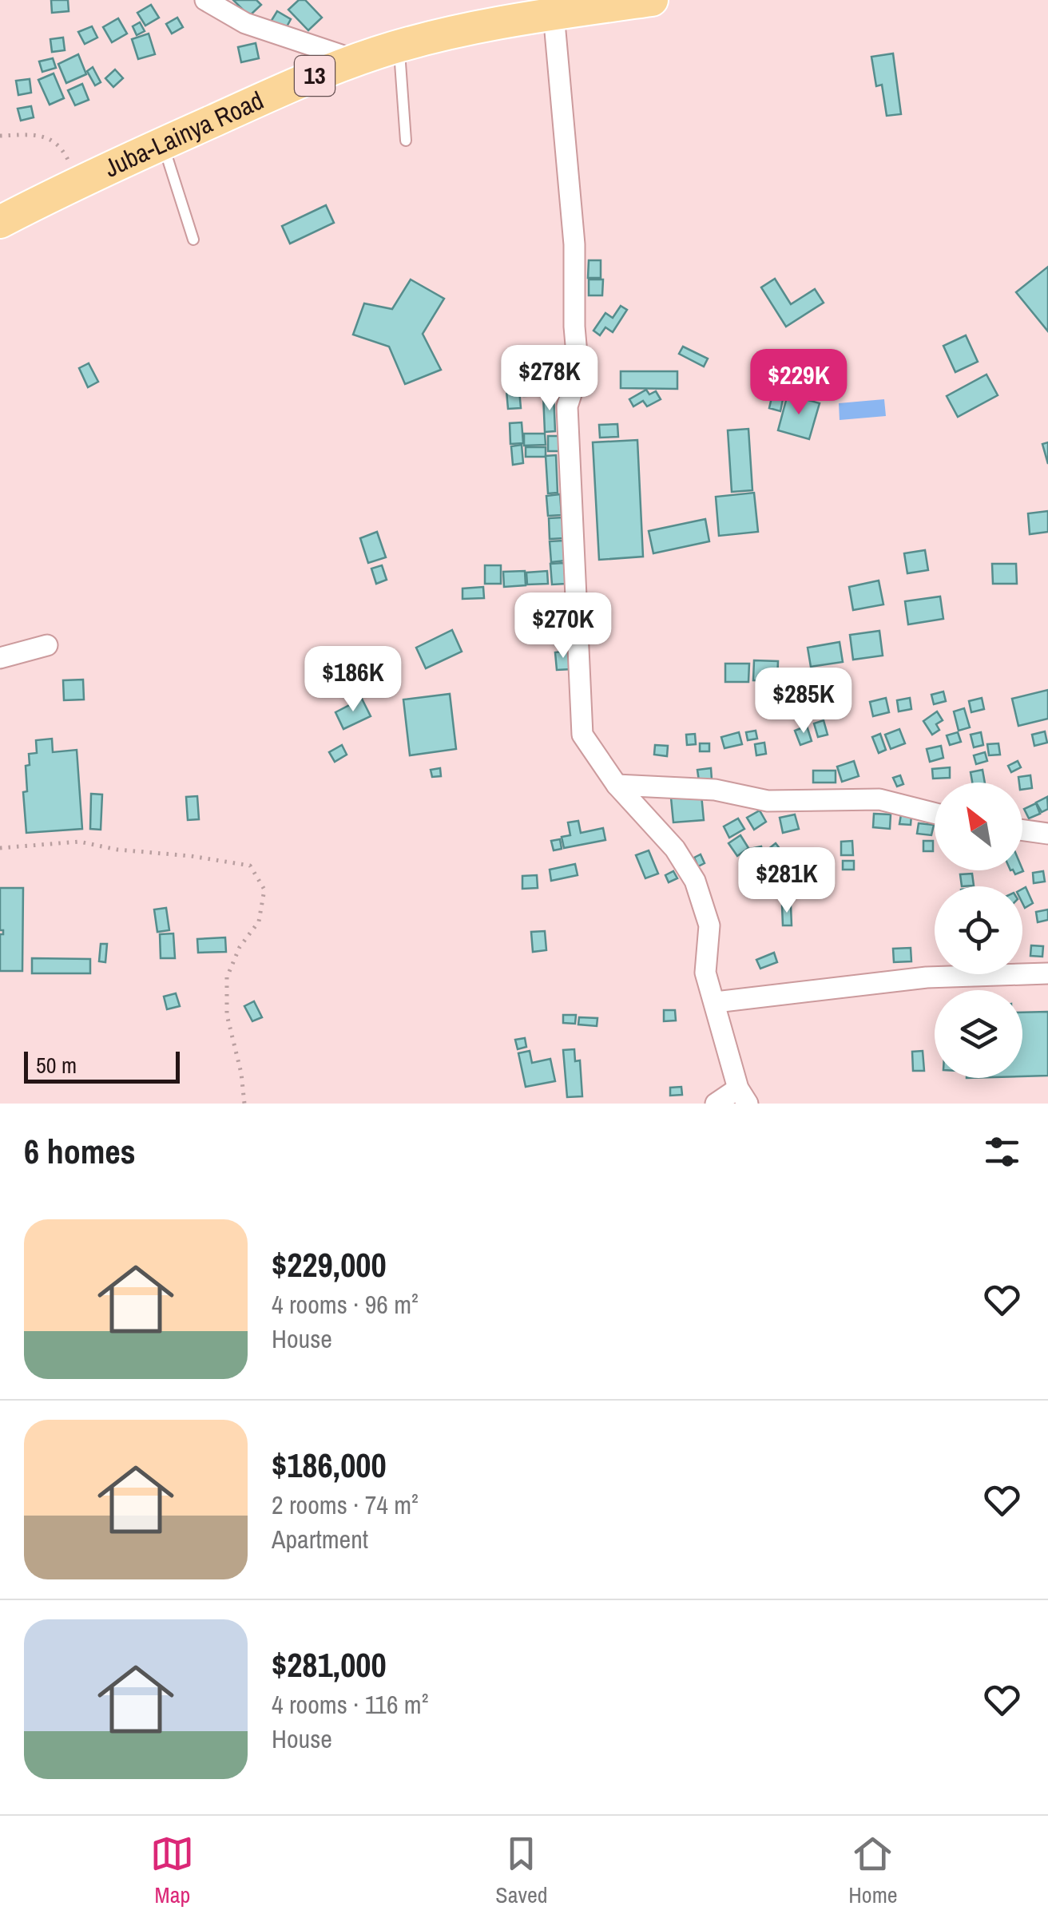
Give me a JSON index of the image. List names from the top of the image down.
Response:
{
  "streets": {
    "main road": ["13", "Juba-Lainya Road"]
  },
  "scale_bar": "50 m",
  "north": "top left",
  "page": {
    "price": [
      "$278K",
      "$229K",
      "$270K",
      "$186K",
      "$285K",
      "$281K"
    ],
    "scale": "50 m",
    "heading": "6 homes",
    "list": [
      {
        "name": "$229,000",
        "note": "4 rooms · 96 m² · House"
      },
      {
        "name": "$186,000",
        "note": "2 rooms · 74 m² · Apartment"
      },
      {
        "name": "$281,000",
        "note": "4 rooms · 116 m² · House"
      }
    ],
    "tabs": ["Map", "Saved", "Home"]
  }
}
